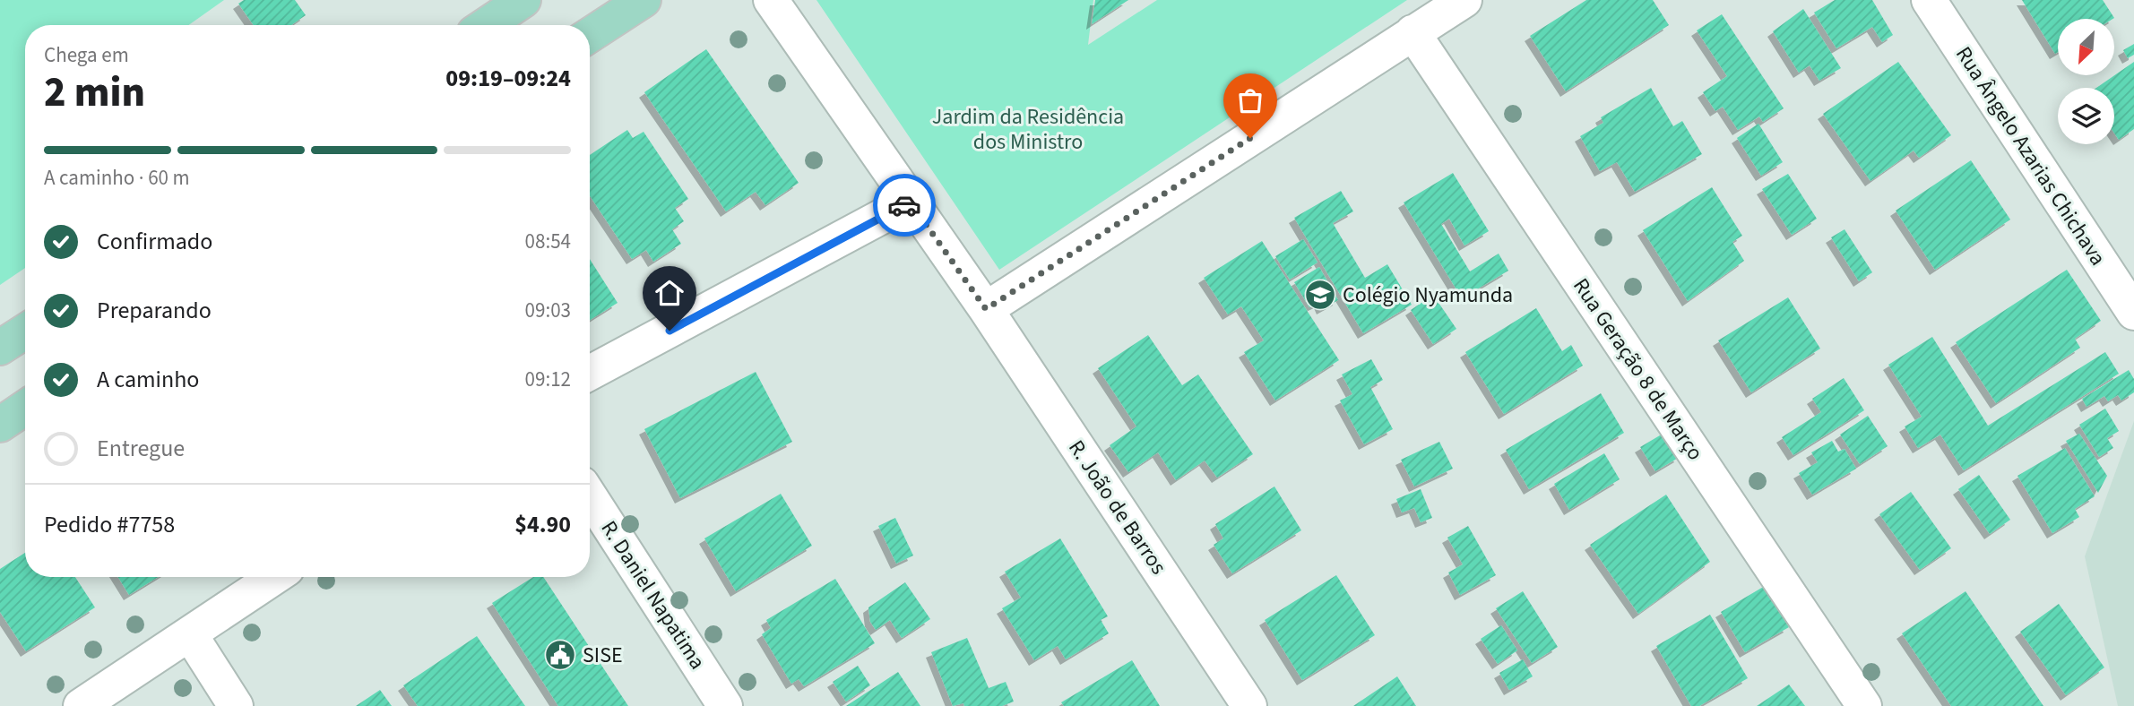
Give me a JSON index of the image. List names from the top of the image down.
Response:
{
  "streets": {
    "street": [
      "Rua Ângelo Azarias Chichava",
      "Rua Geração 8 de Março",
      "R. João de Barros",
      "R. Daniel Napatima"
    ]
  },
  "parks": ["Jardim da Residência dos Ministro"],
  "places": {
    "school or university": ["Colégio Nyamunda"],
    "public building": ["SISE"]
  },
  "north": "bottom left",
  "page": {
    "heading": ["2 min", "Chega em", "09:19–09:24"],
    "panel": ["Pedido #7758", "$4.90"],
    "bar": "A caminho · 60 m",
    "list": [
      ["Confirmado", "08:54"],
      ["Preparando", "09:03"],
      ["A caminho", "09:12"],
      "Entregue"
    ]
  }
}
